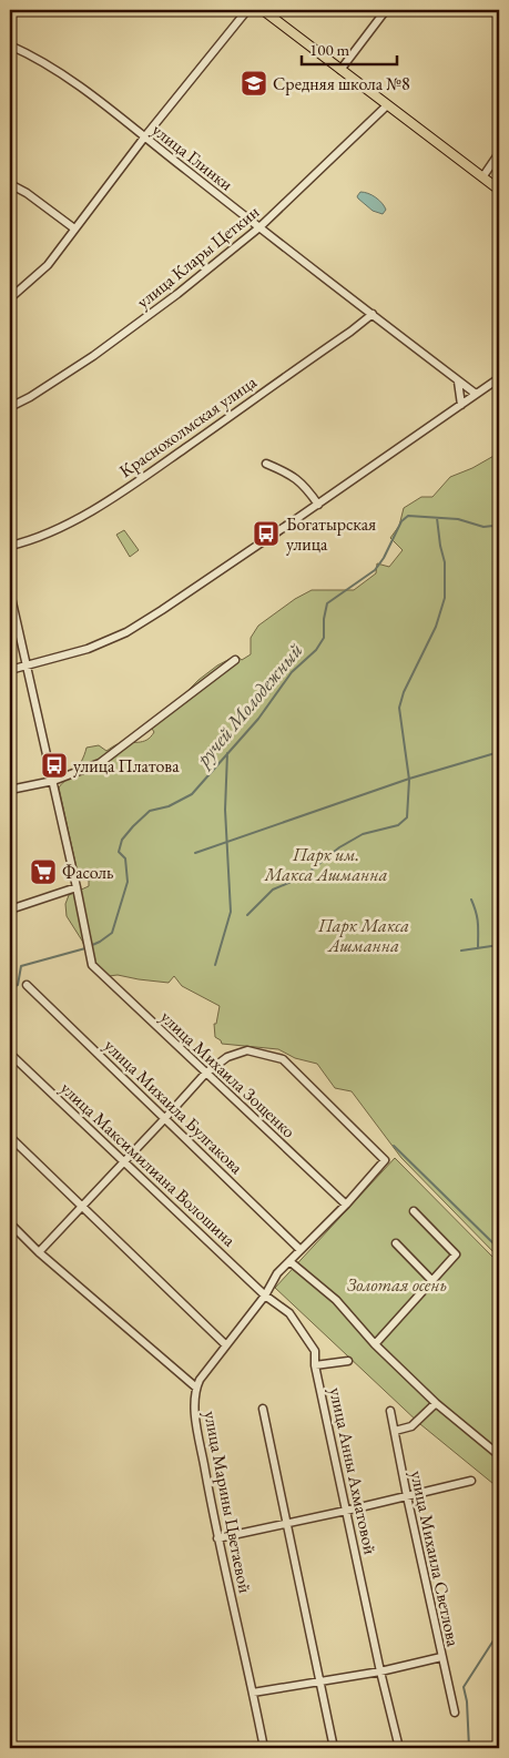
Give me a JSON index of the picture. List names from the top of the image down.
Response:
{
  "streets": {
    "street": [
      "улица Глинки",
      "улица Клары Цеткин",
      "Краснохолмская улица",
      "улица Михаила Зощенко",
      "улица Михаила Булгакова",
      "улица Максимилиана Волошина",
      "улица Анны Ахматовой",
      "улица Марины Цветаевой",
      "улица Михаила Светлова"
    ]
  },
  "crossings": [
    ["улица Глинки", "улица Клары Цеткин"],
    ["улица Глинки", "Краснохолмская улица"],
    ["улица Михаила Зощенко", "улица Марины Цветаевой"],
    ["улица Михаила Булгакова", "улица Марины Цветаевой"],
    ["улица Максимилиана Волошина", "улица Анны Ахматовой"],
    ["улица Максимилиана Волошина", "улица Марины Цветаевой"],
    ["улица Анны Ахматовой", "улица Марины Цветаевой"]
  ],
  "water": ["ручей Молодежный"],
  "parks": ["Парк им. Макса Ашманна", "Парк Макса Ашманна", "Золотая осень"],
  "places": {
    "school or university": ["Средняя школа №8"],
    "bus stop": ["Богатырская улица", "улица Платова"],
    "supermarket": ["Фасоль"]
  },
  "scale_bar": "100 m"
}
